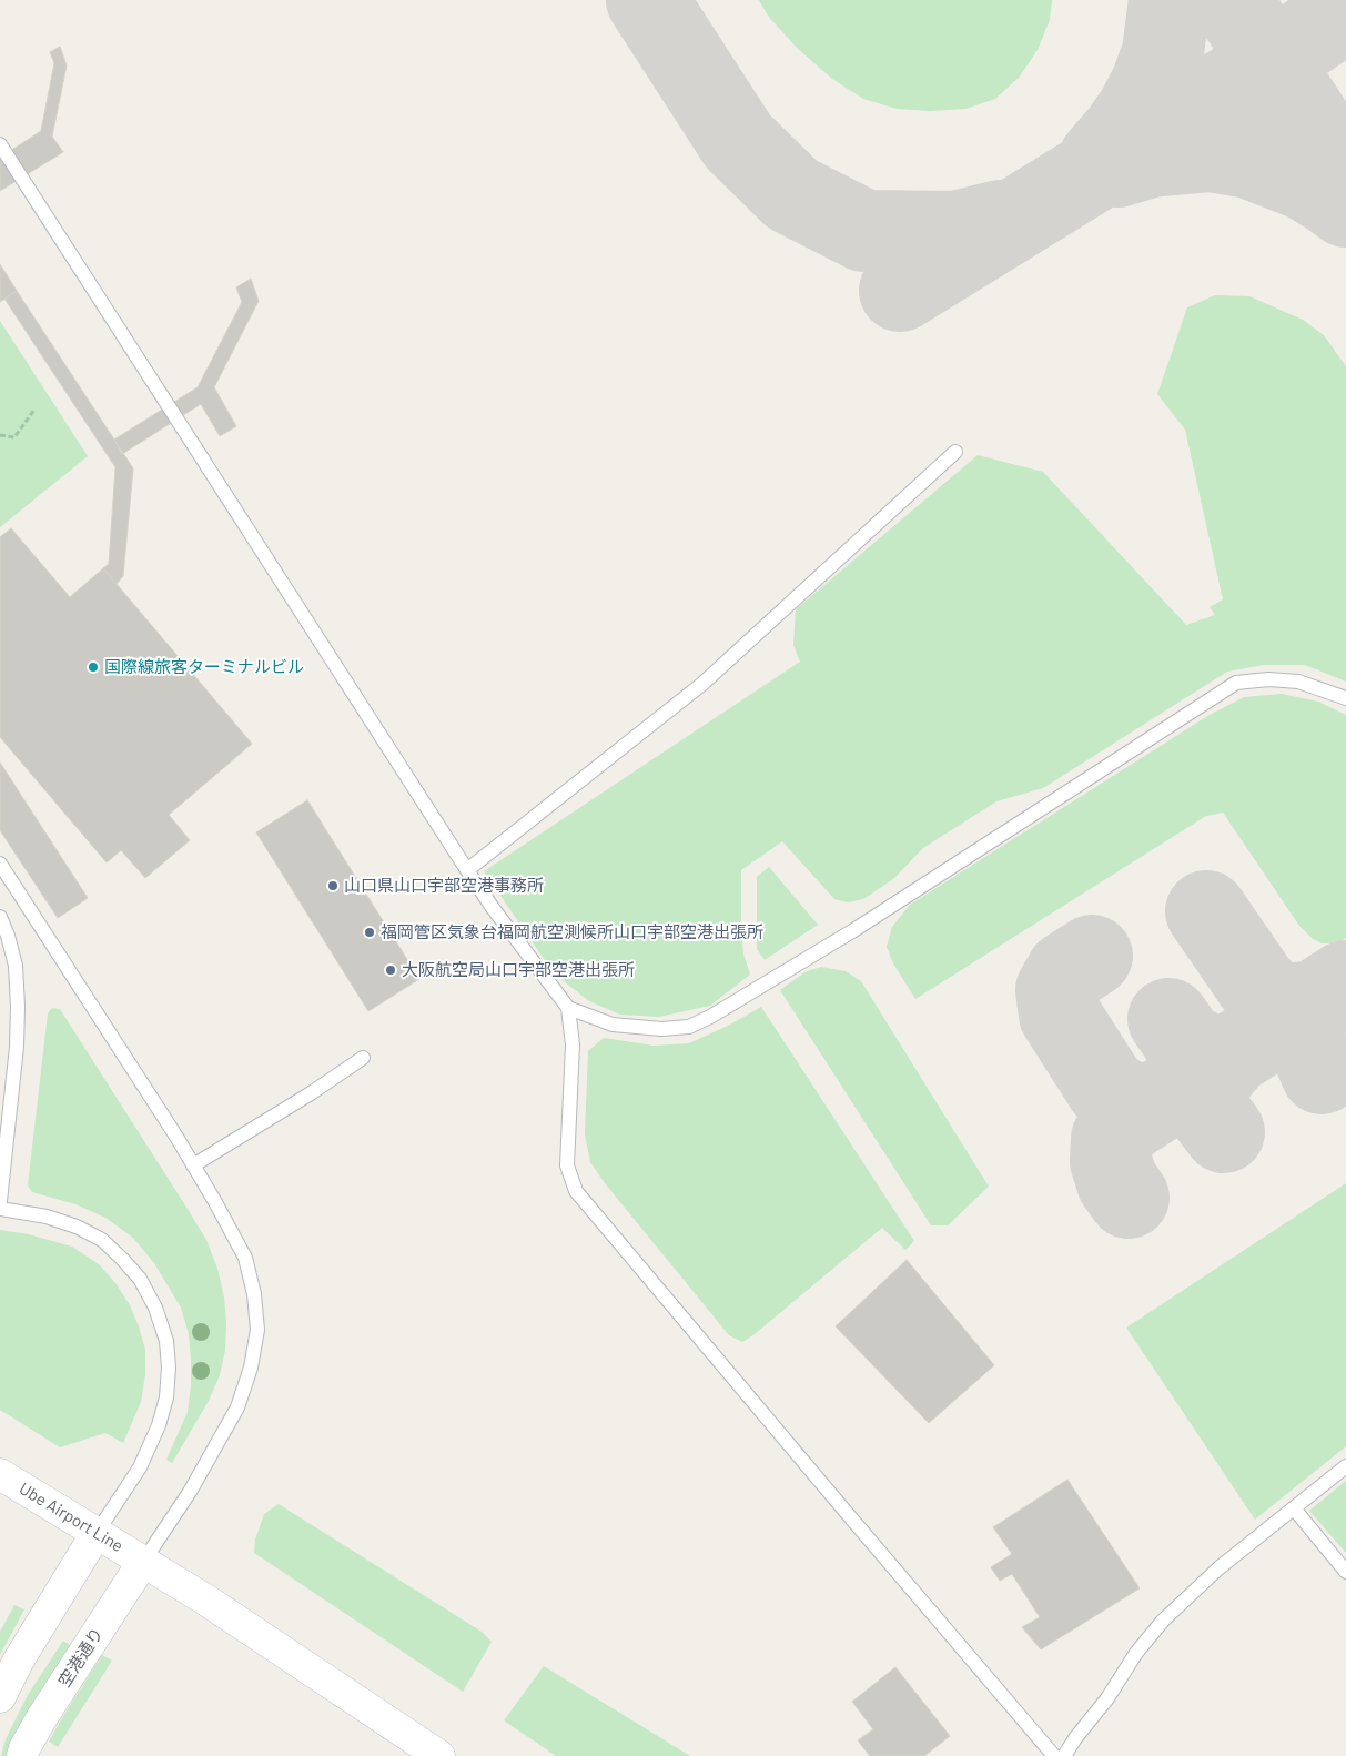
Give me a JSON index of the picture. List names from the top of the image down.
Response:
{
  "streets": {
    "street": ["Ube Airport Line", "空港通り"]
  },
  "crossings": [
    ["Ube Airport Line", "空港通り"]
  ],
  "places": [
    "国際線旅客ターミナルビル",
    "山口県山口宇部空港事務所",
    "福岡管区気象台福岡航空測候所山口宇部空港出張所",
    "大阪航空局山口宇部空港出張所"
  ]
}
